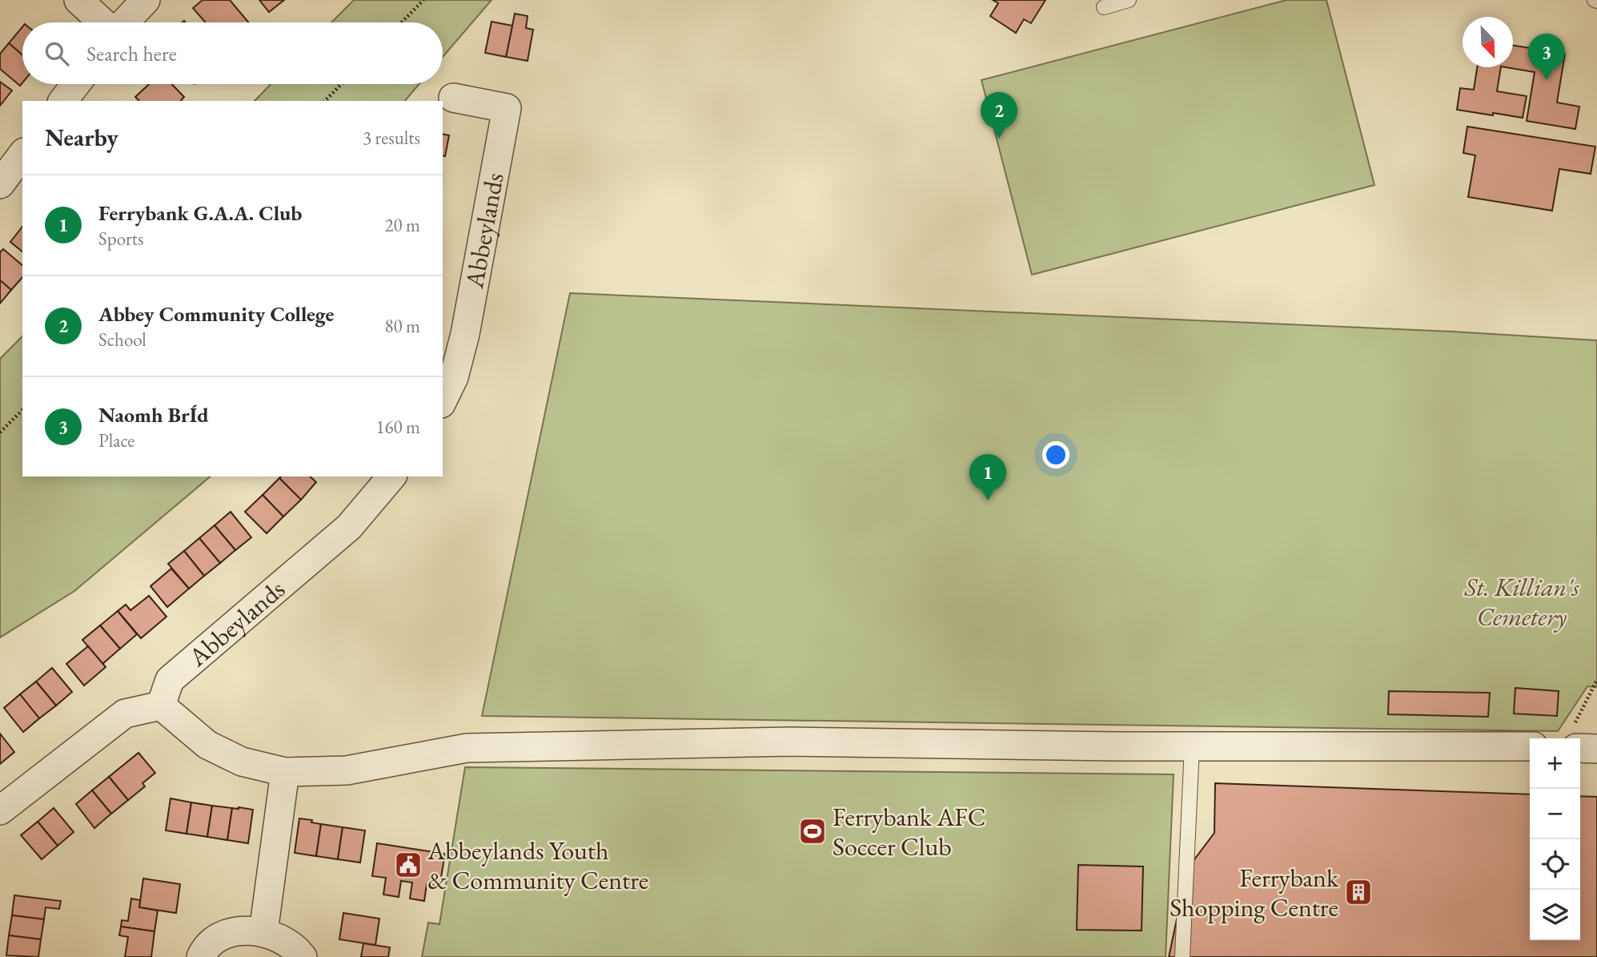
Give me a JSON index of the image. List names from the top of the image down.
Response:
{
  "streets": {
    "street": ["Abbeylands"]
  },
  "parks": ["St. Killian's Cemetery"],
  "places": {
    "sports": ["Ferrybank AFC Soccer Club"],
    "public building": ["Abbeylands Youth & Community Centre"],
    "building": ["Ferrybank Shopping Centre"]
  },
  "north": "bottom right",
  "page": {
    "search": "Search here",
    "pins": ["3", "2", "1"],
    "heading": ["Nearby", "3 results"],
    "list": [
      {
        "mark": "1",
        "name": "Ferrybank G.A.A. Club",
        "note": "Sports",
        "value": "20 m"
      },
      {
        "mark": "2",
        "name": "Abbey Community College",
        "note": "School",
        "value": "80 m"
      },
      {
        "mark": "3",
        "name": "Naomh BrÍd",
        "note": "Place",
        "value": "160 m"
      }
    ],
    "map_buttons": ["+", "−"]
  }
}
